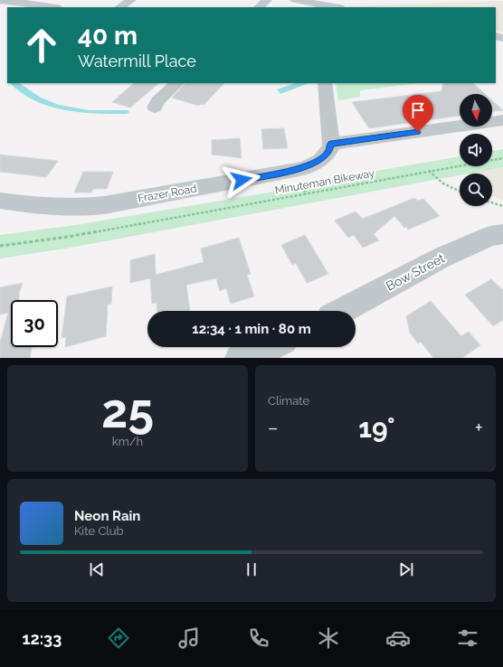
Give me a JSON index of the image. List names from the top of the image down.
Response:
{
  "streets": {
    "street": ["Frazer Road", "Bow Street"],
    "path": ["Minuteman Bikeway"]
  },
  "north": "bottom",
  "page": {
    "turn": ["40 m", "Watermill Place"],
    "limit": "30",
    "trip": "12:34 · 1 min · 80 m",
    "tile": [
      ["25", "km/h"],
      "Climate"
    ],
    "heat": ["−", "19°", "+"],
    "song": ["Neon Rain", "Kite Club"],
    "tabs": "12:33"
  }
}
